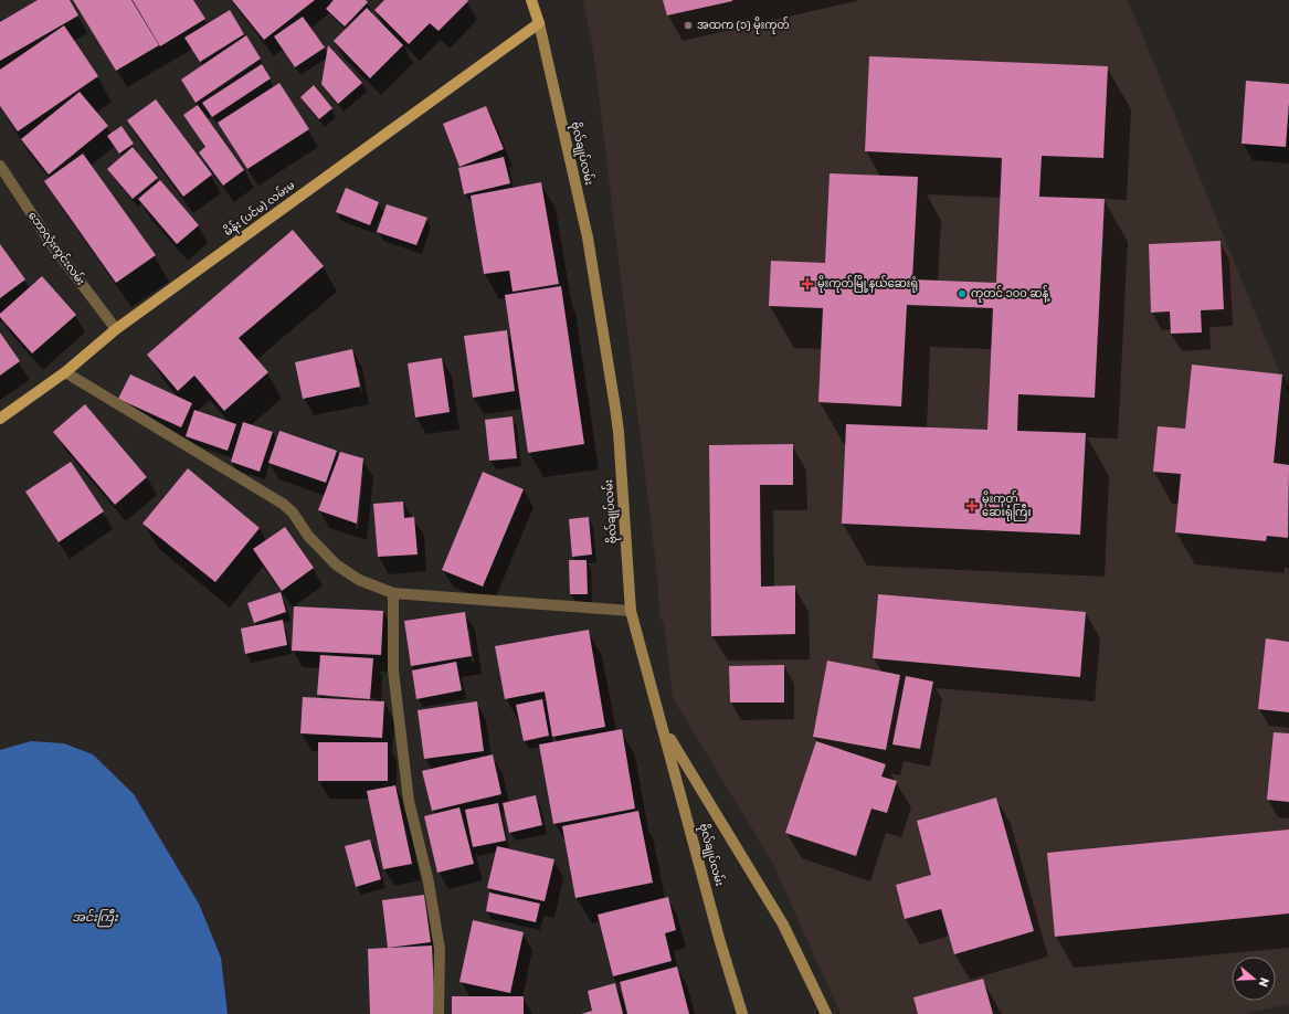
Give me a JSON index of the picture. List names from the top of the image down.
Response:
{
  "streets": {
    "main road": ["ဗိုလ်‌ချုပ်‌လမ်း", "မိန်း (ပင်မ) လမ်းမ"],
    "street": ["‌ဘောလုံးကွင်းလမ်း"]
  },
  "crossings": [
    ["ဗိုလ်‌ချုပ်‌လမ်း", "မိန်း (ပင်မ) လမ်းမ"],
    ["မိန်း (ပင်မ) လမ်းမ", "‌ဘောလုံးကွင်းလမ်း"]
  ],
  "water": ["အင်းကြီး"],
  "places": {
    "other": ["အထက (၁) မိုးကုတ်", "ကုတင် ၁၀၀ ဆန့်"],
    "health": ["မိုးကုတ်မြို့နယ်ဆေးရုံ", "မိုးကုတ်‌ ‌ဆေးရုံကြီး"]
  },
  "north": "right"
}
